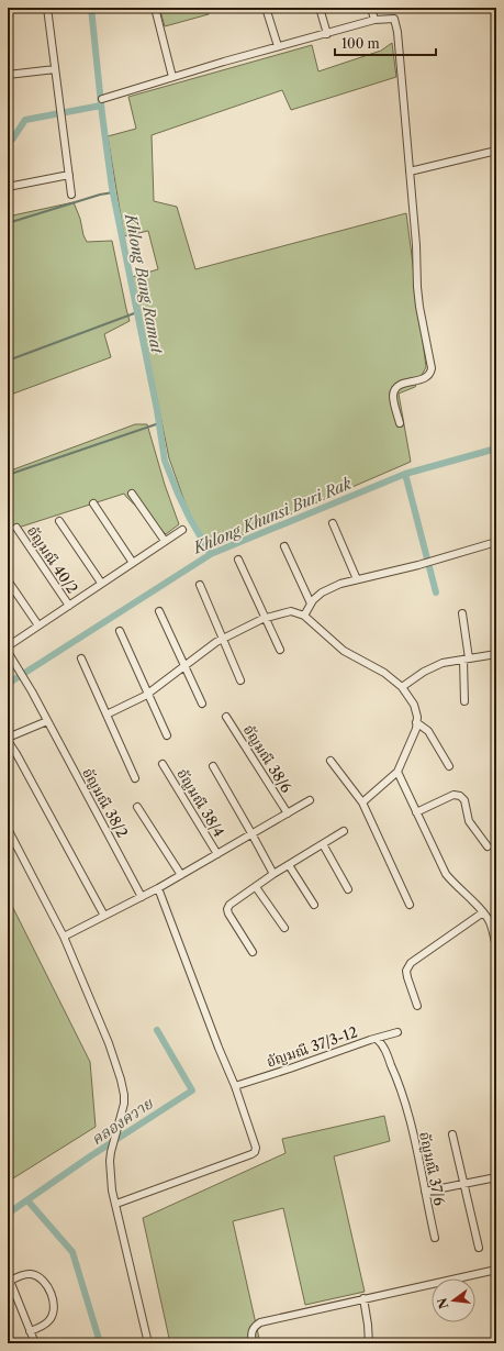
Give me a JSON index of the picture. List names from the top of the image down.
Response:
{
  "streets": {
    "street": [
      "อัญมณี 40/2",
      "อัญมณี 38/6",
      "อัญมณี 38/2",
      "อัญมณี 38/4",
      "อัญมณี 37/3-12",
      "อัญมณี 37/6"
    ]
  },
  "crossings": [
    ["อัญมณี 37/3-12", "อัญมณี 37/6"]
  ],
  "water": ["Khlong Bang Ramat", "Khlong Khunsi Buri Rak", "คลองควาย"],
  "scale_bar": "100 m",
  "north": "left"
}
